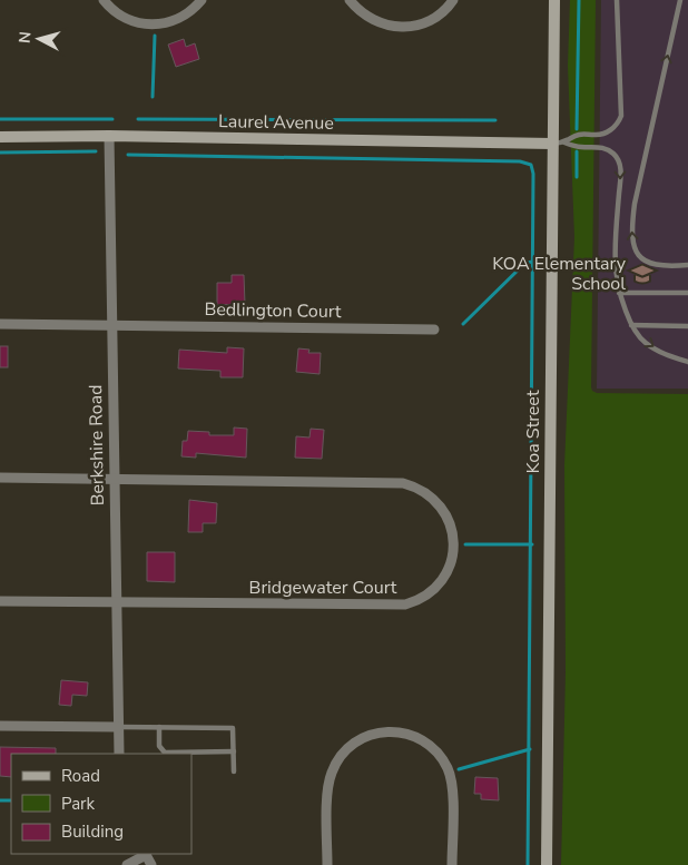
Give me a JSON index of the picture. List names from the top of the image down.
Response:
{
  "streets": {
    "main road": ["Laurel Avenue", "Koa Street"],
    "street": ["Bedlington Court", "Berkshire Road", "Bridgewater Court"]
  },
  "crossings": [
    ["Laurel Avenue", "Koa Street"],
    ["Laurel Avenue", "Berkshire Road"],
    ["Bedlington Court", "Berkshire Road"],
    ["Berkshire Road", "Bridgewater Court"]
  ],
  "places": {
    "school or university": ["KOA Elementary School"]
  },
  "legend": ["Road", "Park", "Building"],
  "north": "left"
}
